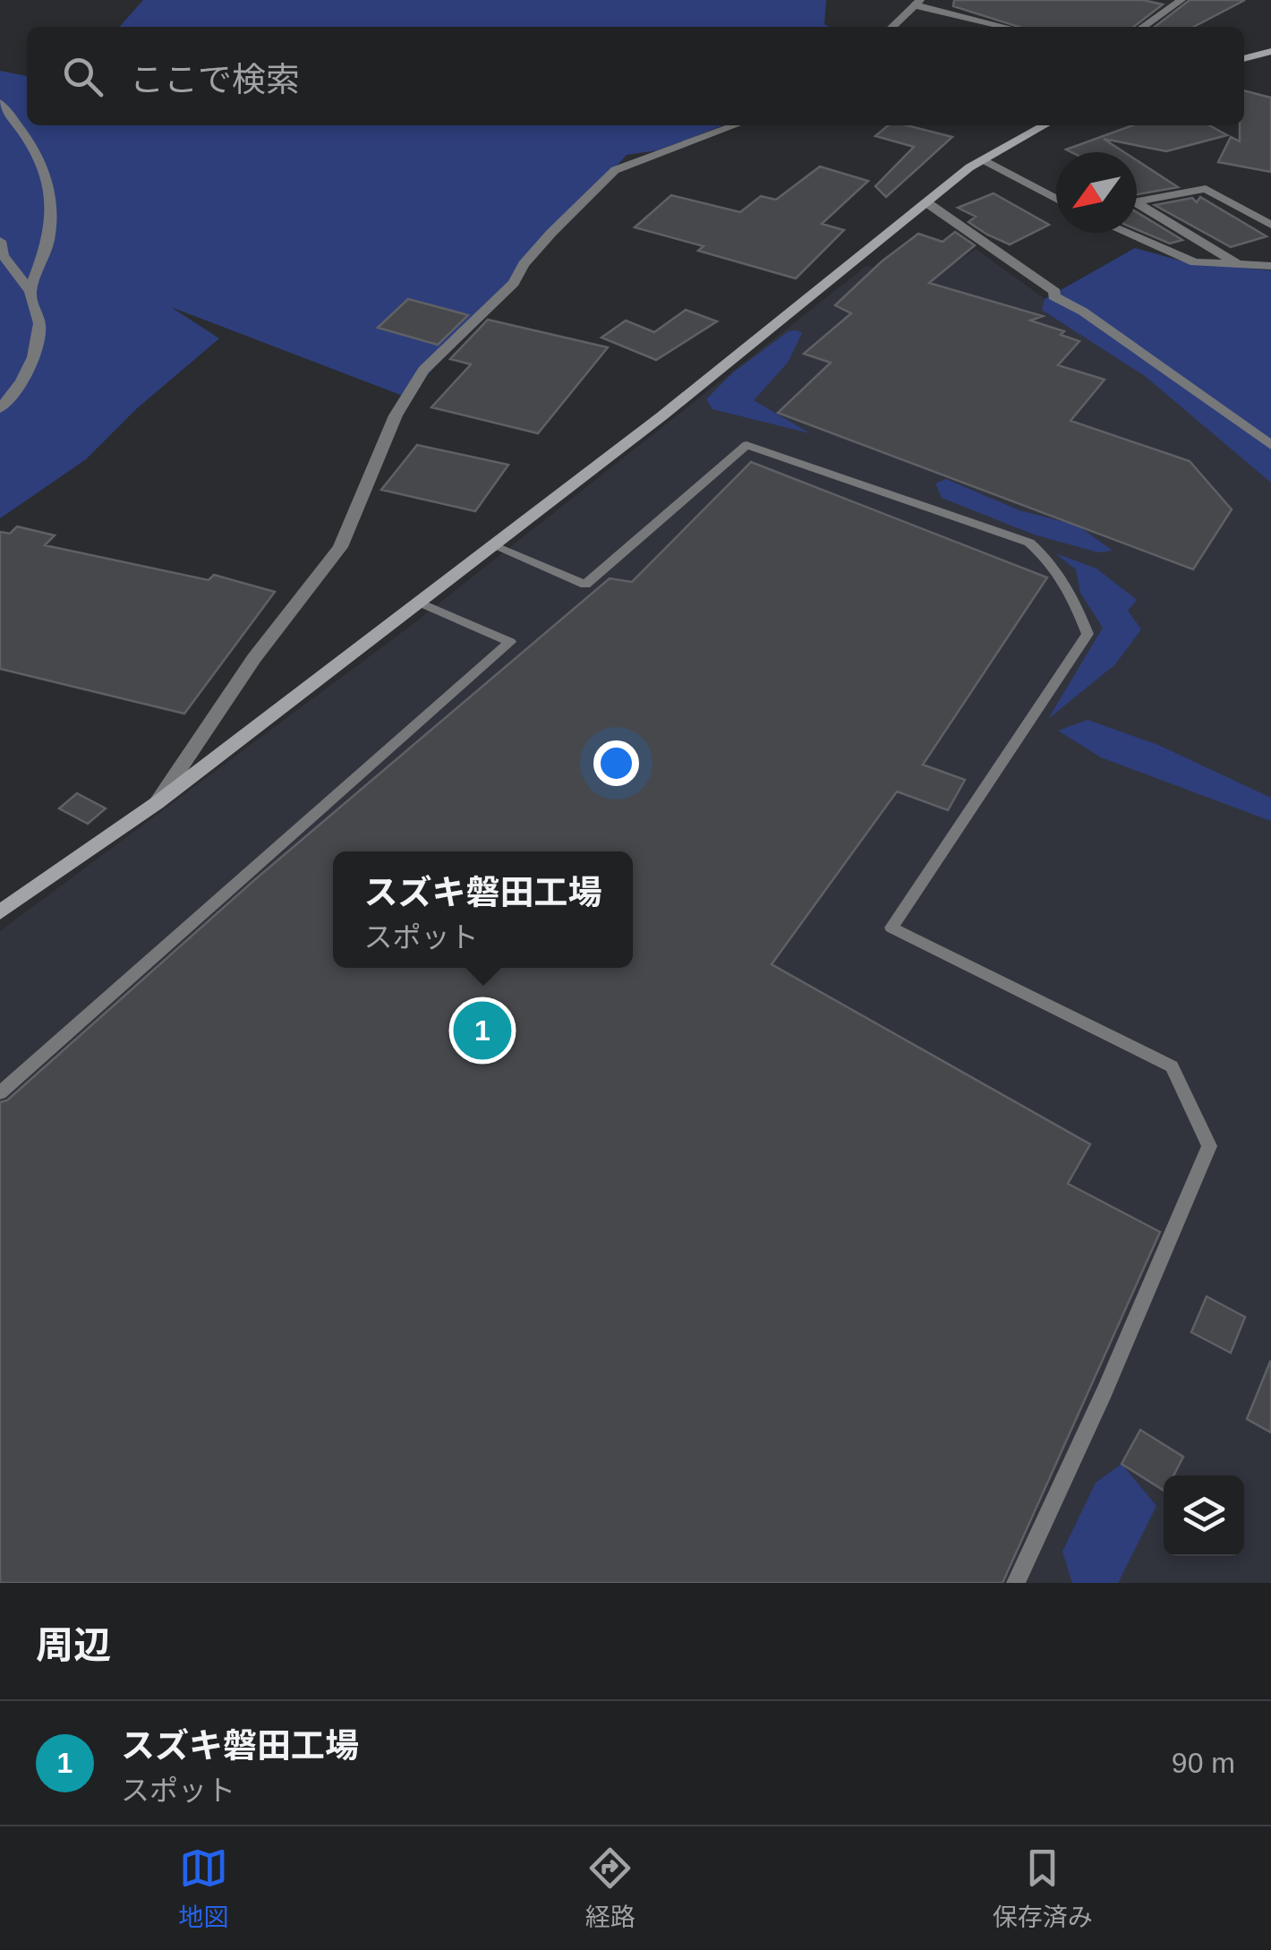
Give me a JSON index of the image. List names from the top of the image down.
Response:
{
  "north": "bottom left",
  "page": {
    "search": "ここで検索",
    "popup": ["スズキ磐田工場", "スポット"],
    "pins": "1",
    "heading": "周辺",
    "list": [
      {
        "mark": "1",
        "name": "スズキ磐田工場",
        "note": "スポット",
        "value": "90 m"
      }
    ],
    "nav": ["地図", "経路", "保存済み"]
  }
}
